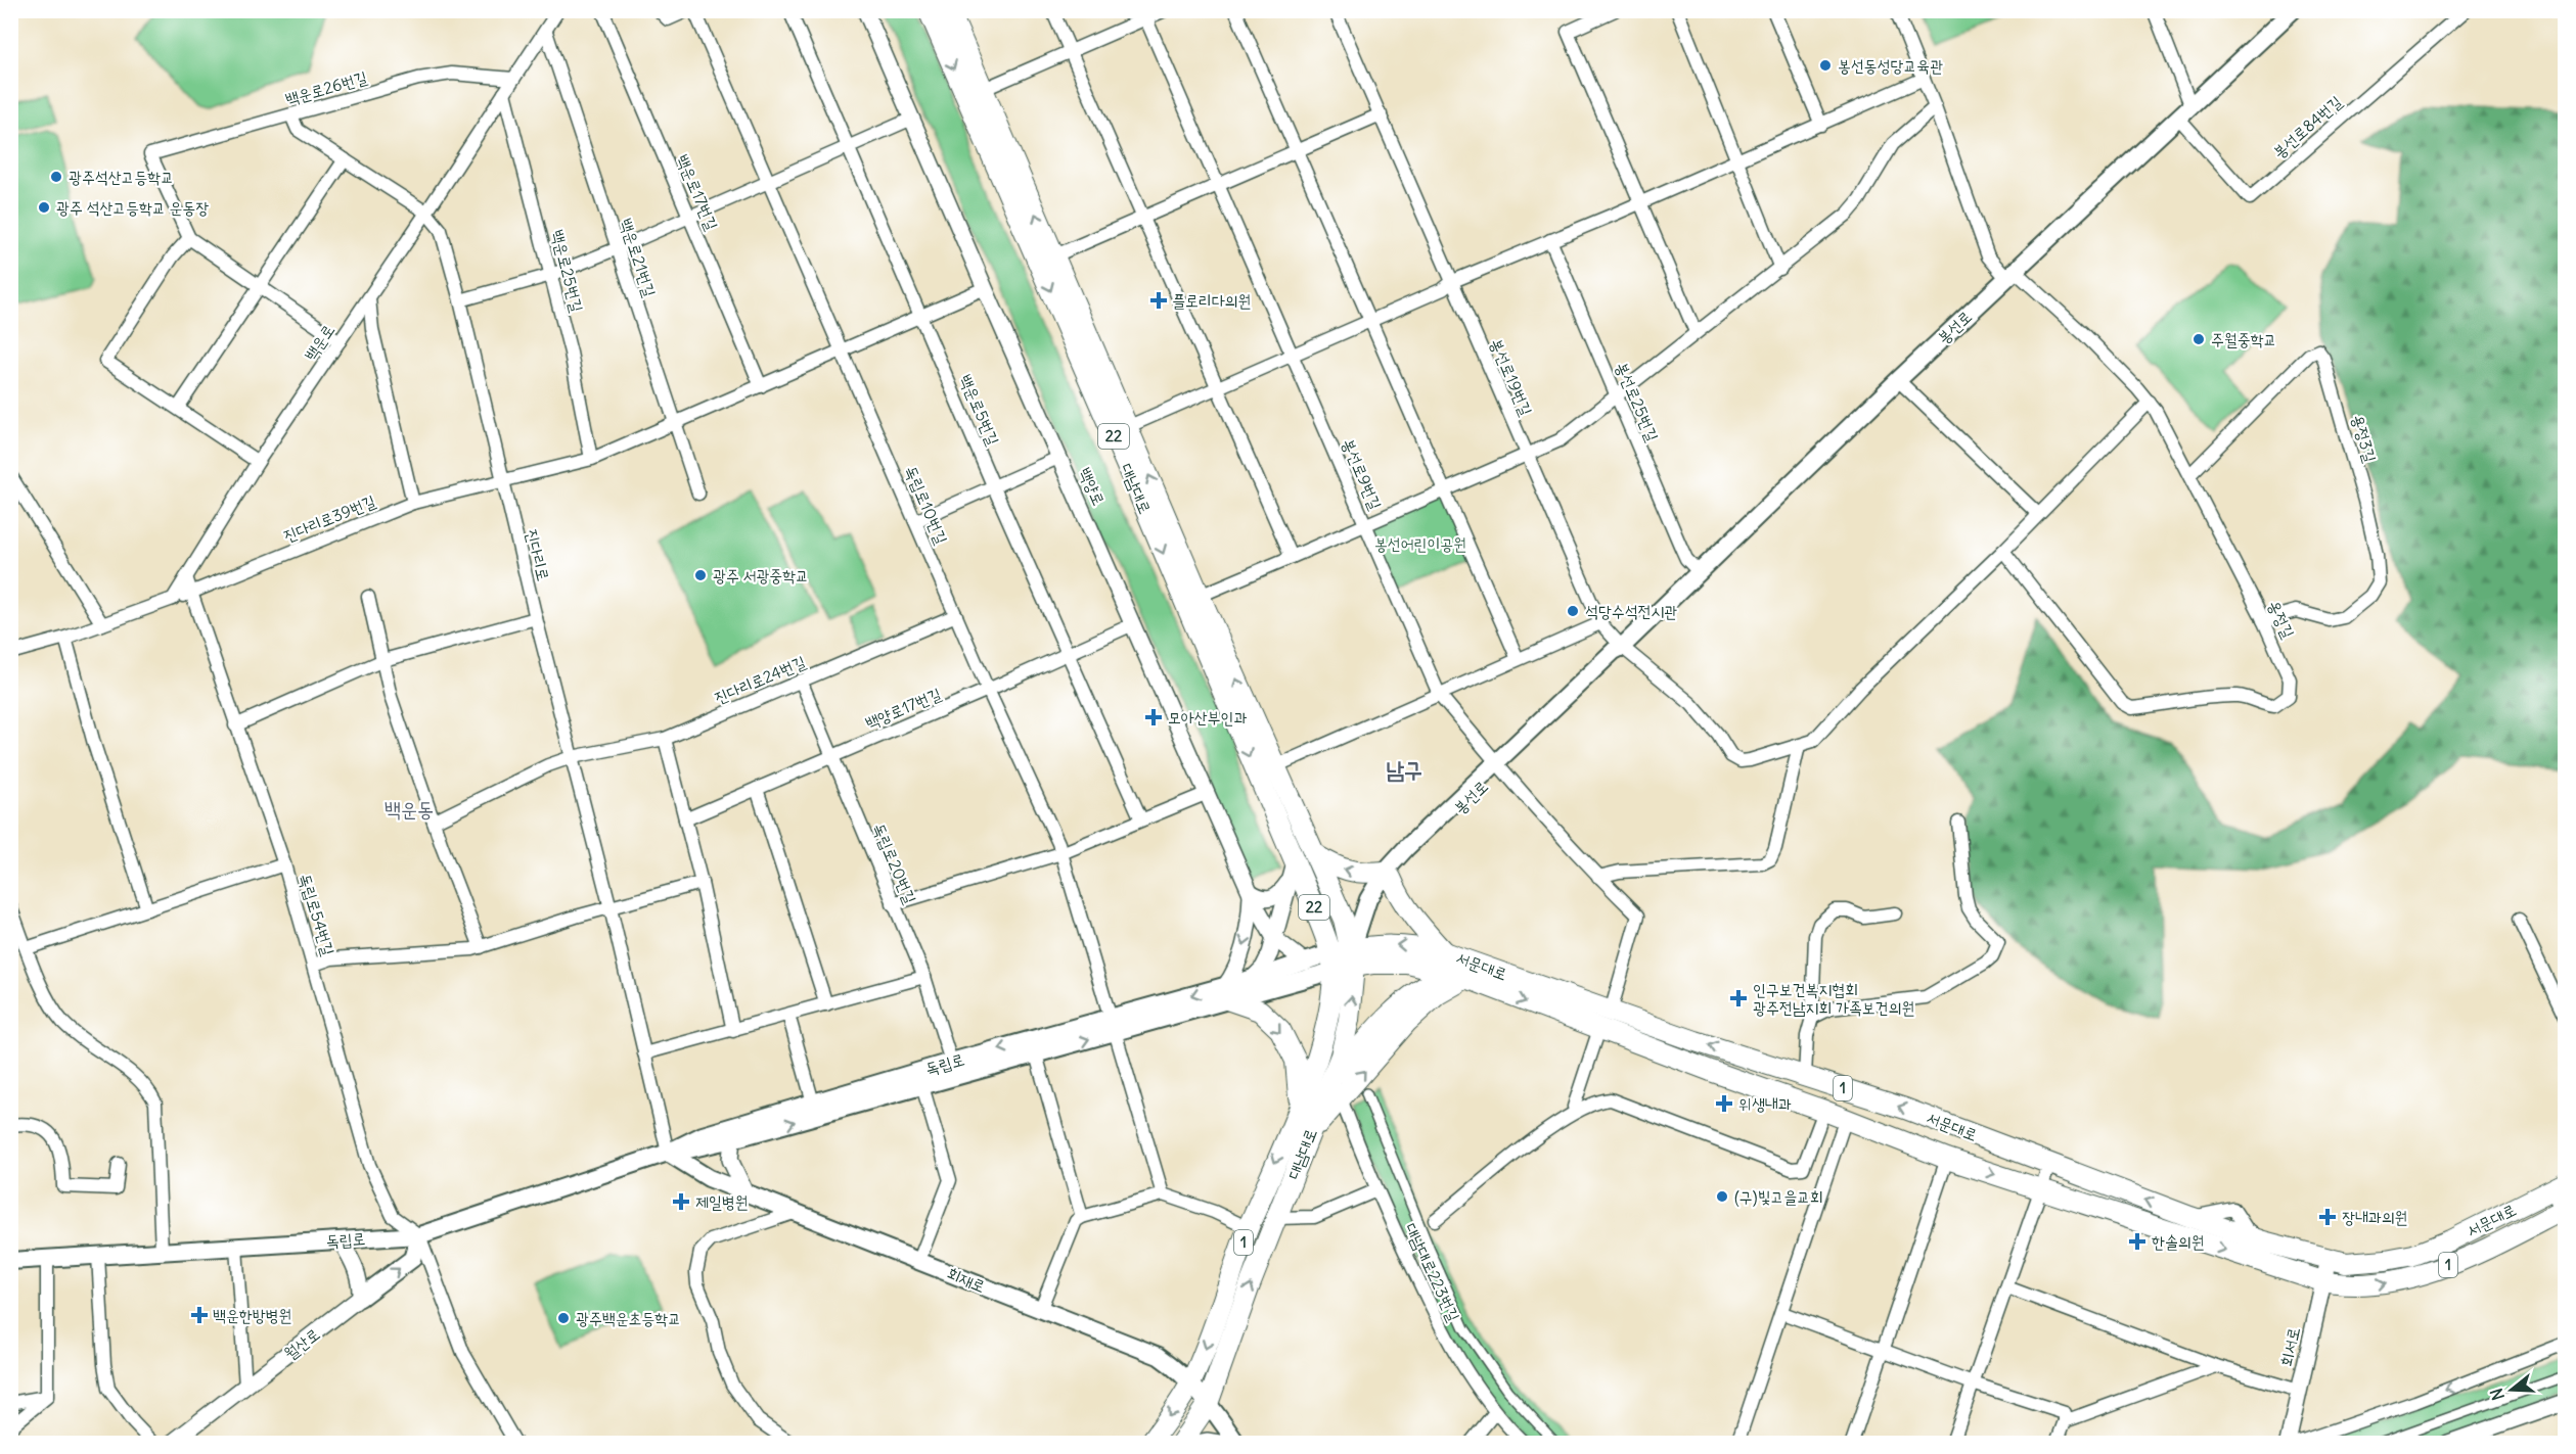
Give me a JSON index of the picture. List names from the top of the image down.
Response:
{
  "streets": {
    "main road": [
      "봉선로",
      "22",
      "대남대로",
      "서문대로",
      "독립로",
      "1",
      "회재로",
      "월산로"
    ],
    "street": [
      "백운로26번길",
      "봉선로84번길",
      "백운로17번길",
      "백운로21번길",
      "백운로25번길",
      "백운로",
      "봉선로19번길",
      "봉선로25번길",
      "백운로5번길",
      "용정3길",
      "봉선로9번길",
      "백양로",
      "독립로10번길",
      "진다리로39번길",
      "진다리로",
      "옹정길",
      "진다리로24번길",
      "백양로17번길",
      "독립로20번길",
      "독립로54번길",
      "대남대로223번길",
      "회서로"
    ]
  },
  "crossings": [
    ["백운로26번길", "백운로"],
    ["봉선로84번길", "봉선로"],
    ["백운로17번길", "진다리로39번길"],
    ["백운로21번길", "백운로"],
    ["백운로21번길", "진다리로39번길"],
    ["백운로25번길", "백운로"],
    ["백운로25번길", "진다리로39번길"],
    ["봉선로", "봉선로19번길"],
    ["봉선로", "봉선로25번길"],
    ["봉선로", "봉선로9번길"],
    ["봉선로", "대남대로"],
    ["봉선로", "옹정길"],
    ["봉선로", "서문대로"],
    ["백운로", "진다리로39번길"],
    ["백운로", "진다리로"],
    ["백운로", "독립로54번길"],
    ["백운로5번길", "진다리로39번길"],
    ["백운로5번길", "백양로17번길"],
    ["용정3길", "옹정길"],
    ["봉선로9번길", "서문대로"],
    ["백양로", "진다리로39번길"],
    ["백양로", "백양로17번길"],
    ["백양로", "독립로"],
    ["대남대로", "서문대로"],
    ["대남대로", "독립로"],
    ["대남대로", "대남대로223번길"],
    ["대남대로", "회재로"],
    ["독립로10번길", "진다리로39번길"],
    ["독립로10번길", "진다리로24번길"],
    ["독립로10번길", "백양로17번길"],
    ["독립로10번길", "독립로"],
    ["진다리로39번길", "진다리로"],
    ["진다리로39번길", "독립로54번길"],
    ["진다리로", "진다리로24번길"],
    ["진다리로", "독립로"],
    ["진다리로", "회재로"],
    ["진다리로24번길", "독립로20번길"],
    ["백양로17번길", "독립로20번길"],
    ["독립로20번길", "독립로"],
    ["독립로54번길", "독립로"],
    ["독립로54번길", "월산로"],
    ["서문대로", "독립로"],
    ["서문대로", "회서로"],
    ["독립로", "회재로"],
    ["독립로", "월산로"]
  ],
  "districts": ["남구", "백운동"],
  "parks": ["봉선어린이공원"],
  "places": {
    "other": [
      "봉선동성당교육관",
      "광주석산고등학교",
      "광주 석산고등학교 운동장",
      "주월중학교",
      "광주 서광중학교",
      "석당수석전시관",
      "(구)빛고을교회",
      "광주백운초등학교"
    ],
    "health": [
      "플로리다의원",
      "모아산부인과",
      "인구보건복지협회 광주전남지회 가족보건의원",
      "위생내과",
      "제일병원",
      "장내과의원",
      "한솔의원",
      "백운한방병원"
    ]
  },
  "north": "left"
}
